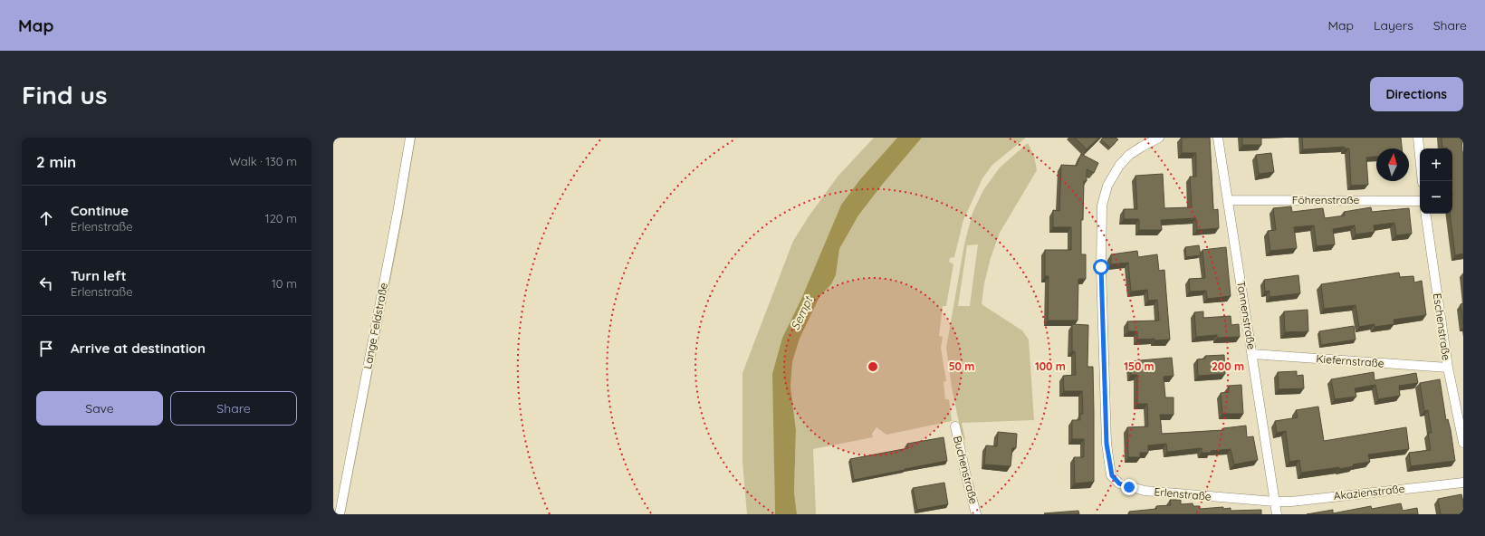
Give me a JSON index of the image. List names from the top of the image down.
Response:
{
  "streets": {
    "street": [
      "Föhrenstraße",
      "Tannenstraße",
      "Lange Feldstraße",
      "Eschenstraße",
      "Kiefernstraße",
      "Buchenstraße",
      "Akazienstraße",
      "Erlenstraße"
    ]
  },
  "crossings": [
    ["Föhrenstraße", "Tannenstraße"],
    ["Tannenstraße", "Kiefernstraße"],
    ["Tannenstraße", "Akazienstraße"],
    ["Tannenstraße", "Erlenstraße"],
    ["Eschenstraße", "Kiefernstraße"],
    ["Akazienstraße", "Erlenstraße"]
  ],
  "water": ["Sempt"],
  "north": "top",
  "page": {
    "header": "Map",
    "nav": ["Map", "Layers", "Share"],
    "buttons": [
      "Directions",
      ["Save", "Share"]
    ],
    "title": "Find us",
    "heading": ["2 min", "Walk · 130 m"],
    "map_buttons": ["+", "−"],
    "list": [
      ["Continue", "Erlenstraße", "120 m"],
      ["Turn left", "Erlenstraße", "10 m"],
      "Arrive at destination"
    ]
  },
  "rings": [
    "50 m",
    "100 m",
    "150 m",
    "200 m"
  ]
}
